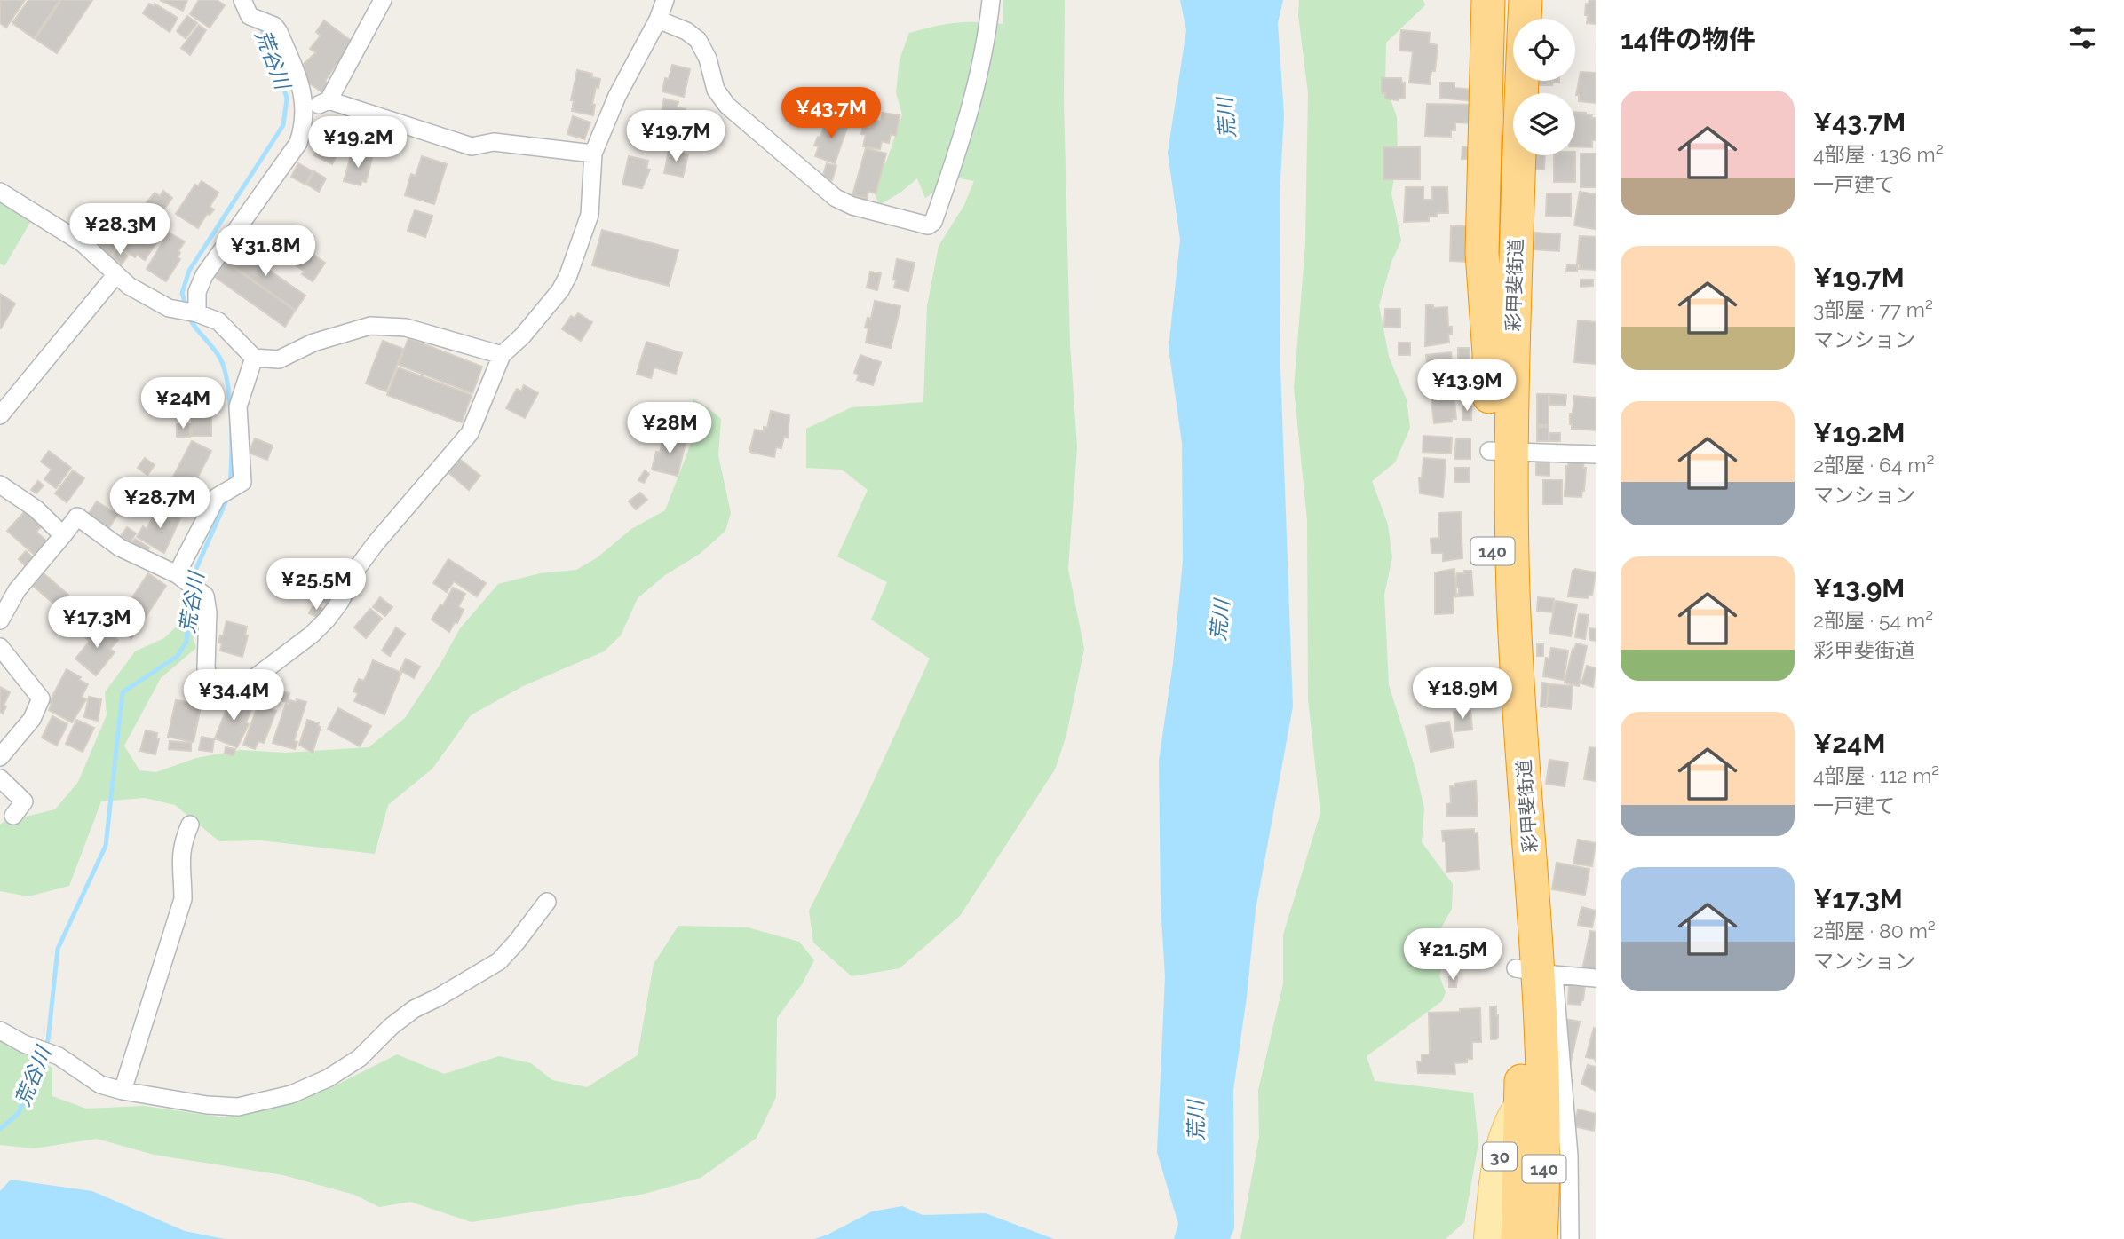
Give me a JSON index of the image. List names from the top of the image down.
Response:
{
  "streets": {
    "highway": ["彩甲斐街道", "140"],
    "main road": ["30"]
  },
  "crossings": [
    ["彩甲斐街道", "140"],
    ["彩甲斐街道", "30"]
  ],
  "water": ["荒谷川", "荒川"],
  "page": {
    "heading": "14件の物件",
    "list": [
      {
        "name": "¥43.7M",
        "note": "4部屋 · 136 m² · 一戸建て"
      },
      {
        "name": "¥19.7M",
        "note": "3部屋 · 77 m² · マンション"
      },
      {
        "name": "¥19.2M",
        "note": "2部屋 · 64 m² · マンション"
      },
      {
        "name": "¥13.9M",
        "note": "2部屋 · 54 m² · 彩甲斐街道"
      },
      {
        "name": "¥24M",
        "note": "4部屋 · 112 m² · 一戸建て"
      },
      {
        "name": "¥17.3M",
        "note": "2部屋 · 80 m² · マンション"
      }
    ],
    "price": [
      "¥43.7M",
      "¥19.7M",
      "¥19.2M",
      "¥28.3M",
      "¥31.8M",
      "¥13.9M",
      "¥24M",
      "¥28M",
      "¥28.7M",
      "¥25.5M",
      "¥17.3M",
      "¥18.9M",
      "¥34.4M",
      "¥21.5M"
    ]
  }
}
